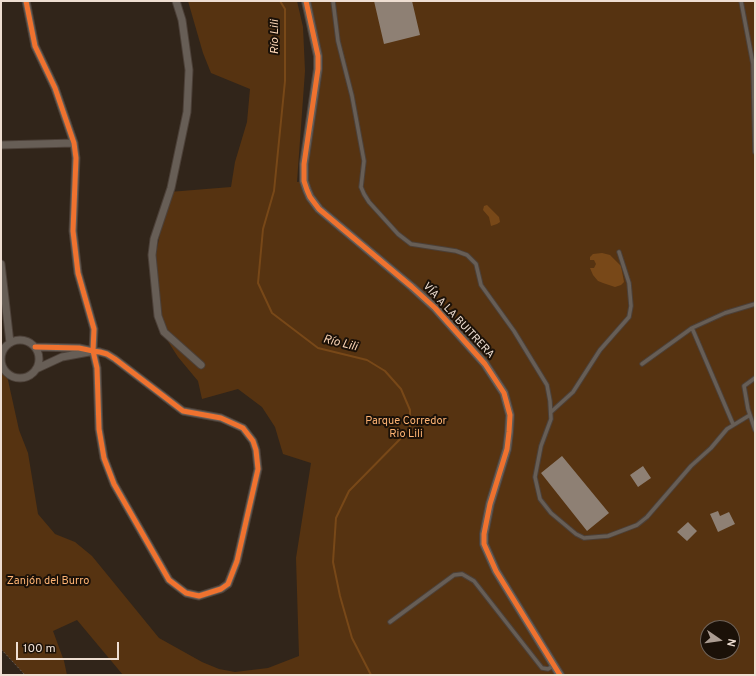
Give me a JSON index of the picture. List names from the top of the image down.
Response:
{
  "streets": {
    "street": ["VÍA A LA BUITRERA"]
  },
  "water": ["Río Lili"],
  "parks": ["Parque Corredor Rio Lili", "Zanjón del Burro"],
  "scale_bar": "100 m",
  "north": "right"
}
